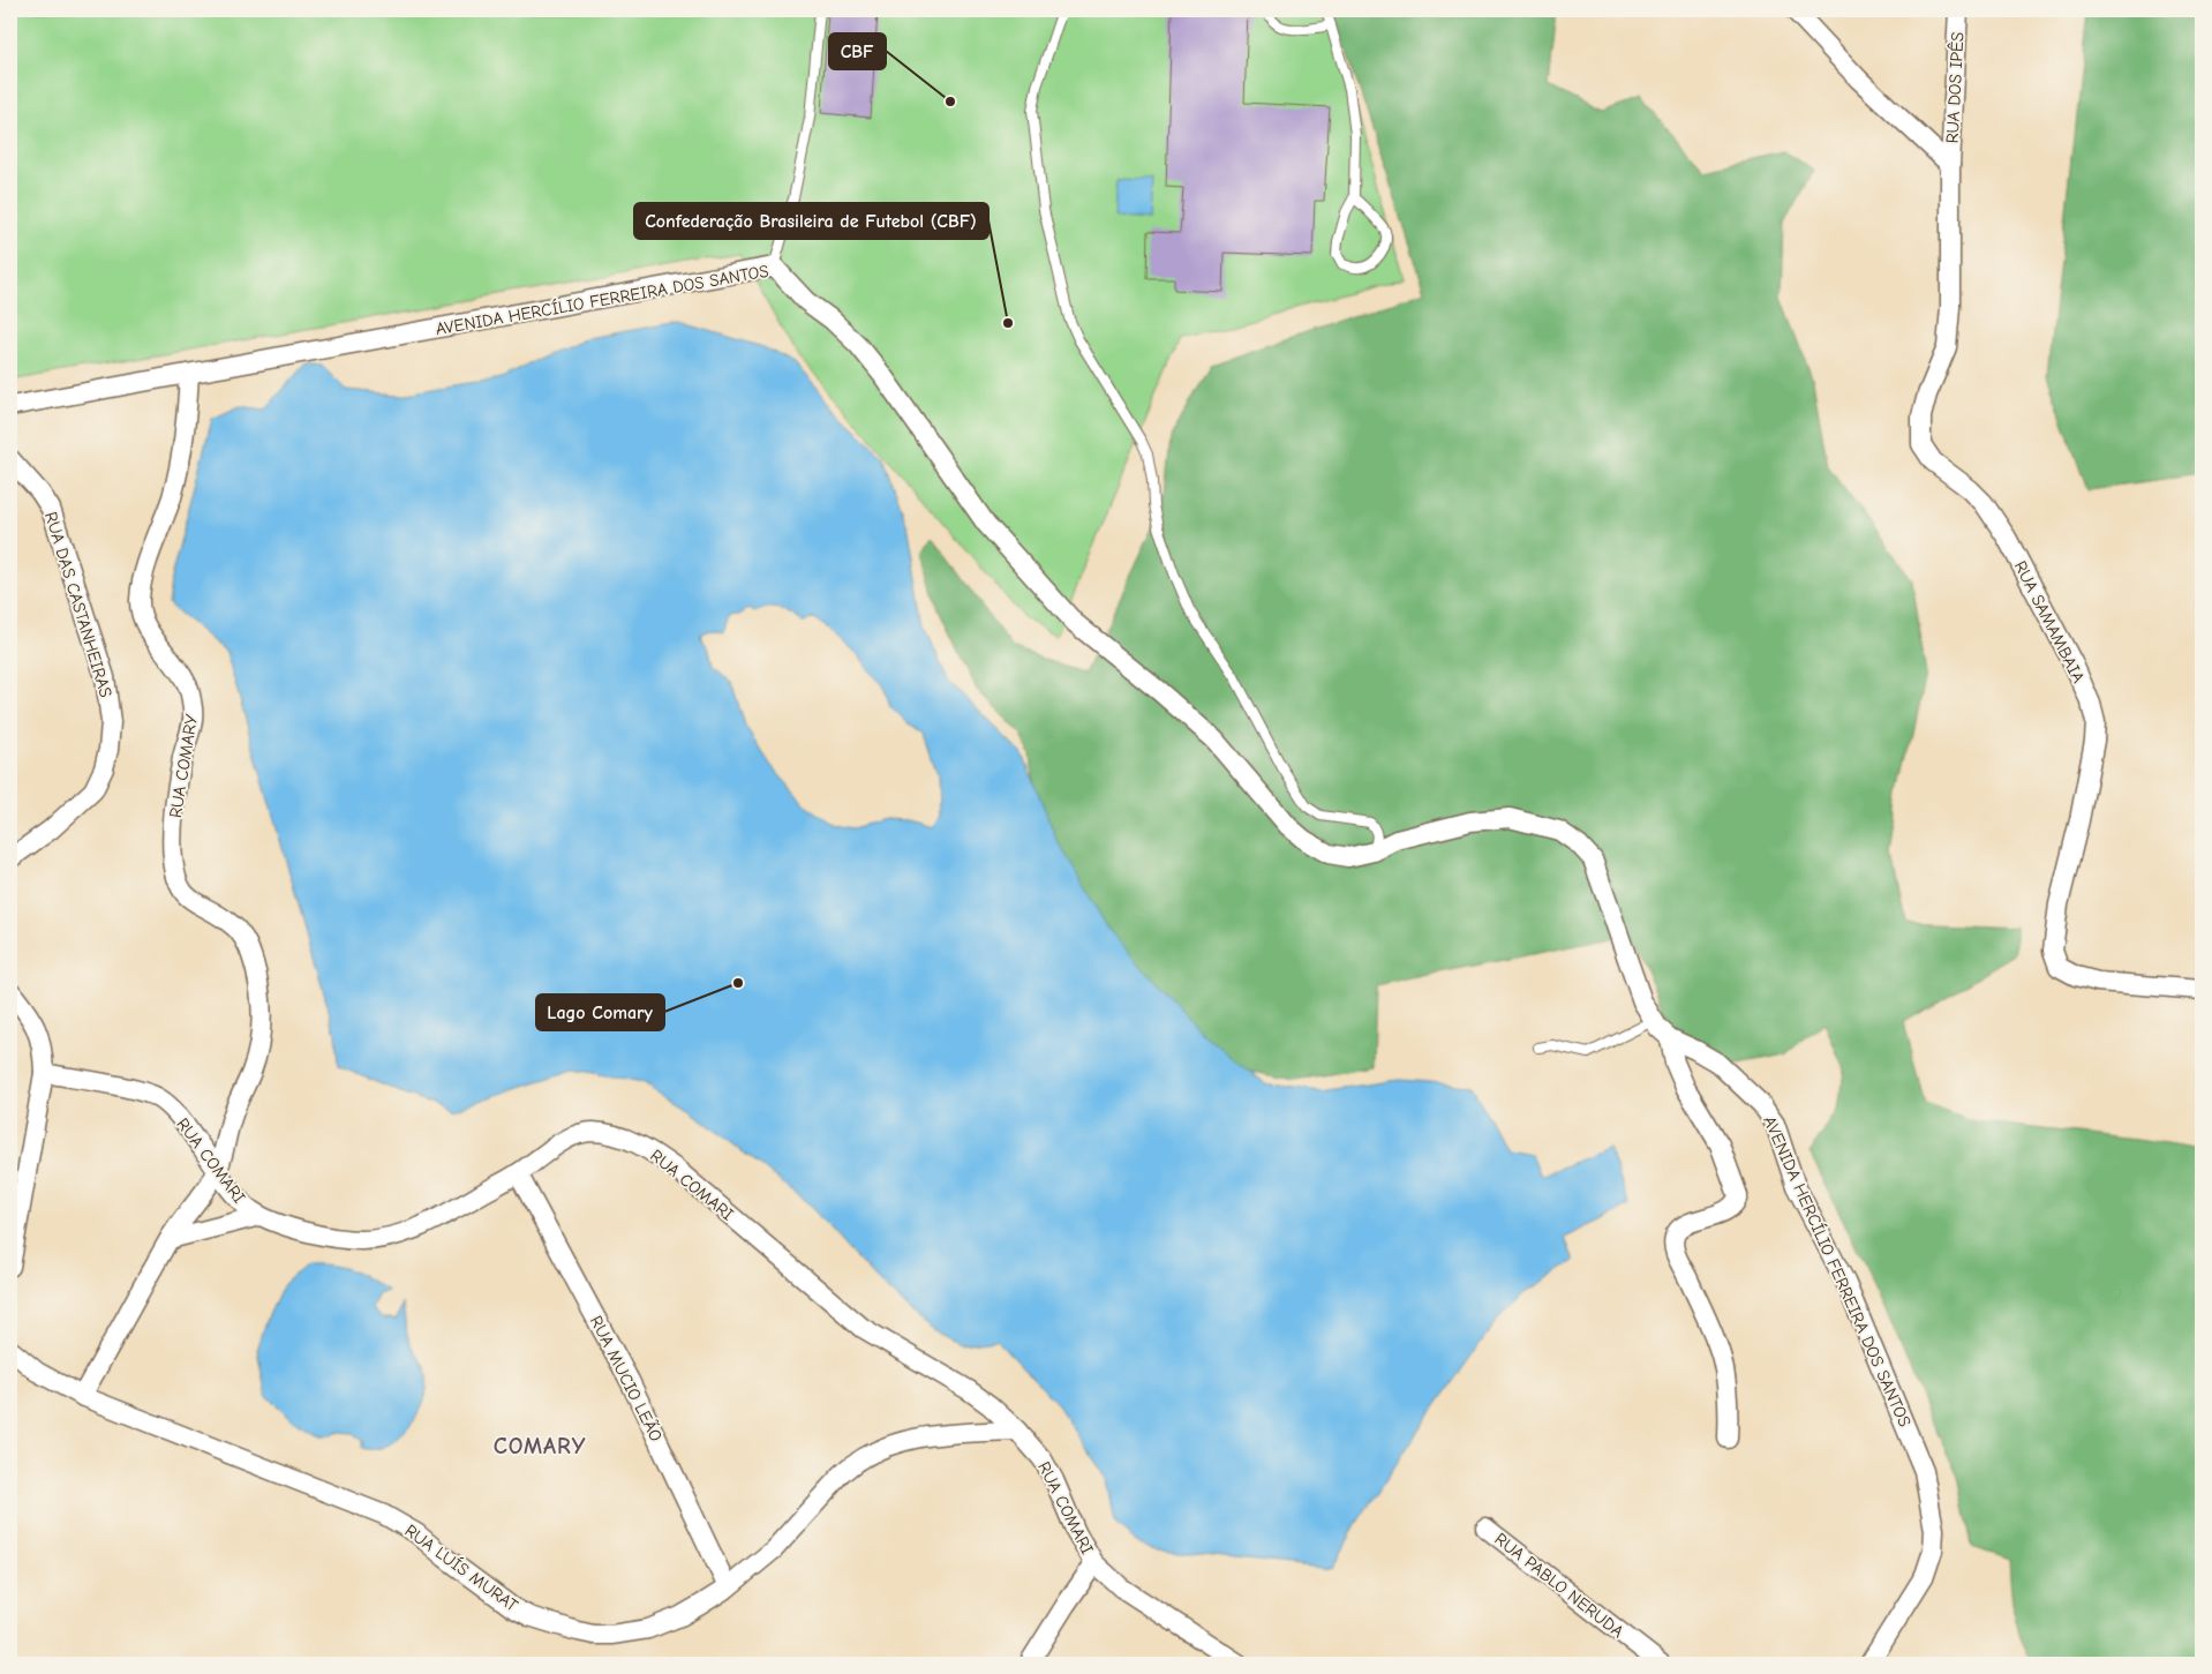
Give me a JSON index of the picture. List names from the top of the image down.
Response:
{
  "streets": {
    "street": [
      "RUA DOS IPÊS",
      "AVENIDA HERCÍLIO FERREIRA DOS SANTOS",
      "RUA DAS CASTANHEIRAS",
      "RUA SAMAMBAIA",
      "RUA COMARY",
      "RUA COMARI",
      "RUA MUCIO LEÃO",
      "RUA LUÍS MURAT",
      "RUA PABLO NERUDA"
    ]
  },
  "crossings": [
    ["RUA DOS IPÊS", "RUA SAMAMBAIA"],
    ["AVENIDA HERCÍLIO FERREIRA DOS SANTOS", "RUA COMARY"],
    ["RUA COMARY", "RUA COMARI"],
    ["RUA COMARI", "RUA MUCIO LEÃO"],
    ["RUA COMARI", "RUA LUÍS MURAT"],
    ["RUA MUCIO LEÃO", "RUA LUÍS MURAT"]
  ],
  "districts": ["COMARY"],
  "places": ["CBF", "Confederação Brasileira de Futebol (CBF)", "Lago Comary"]
}
